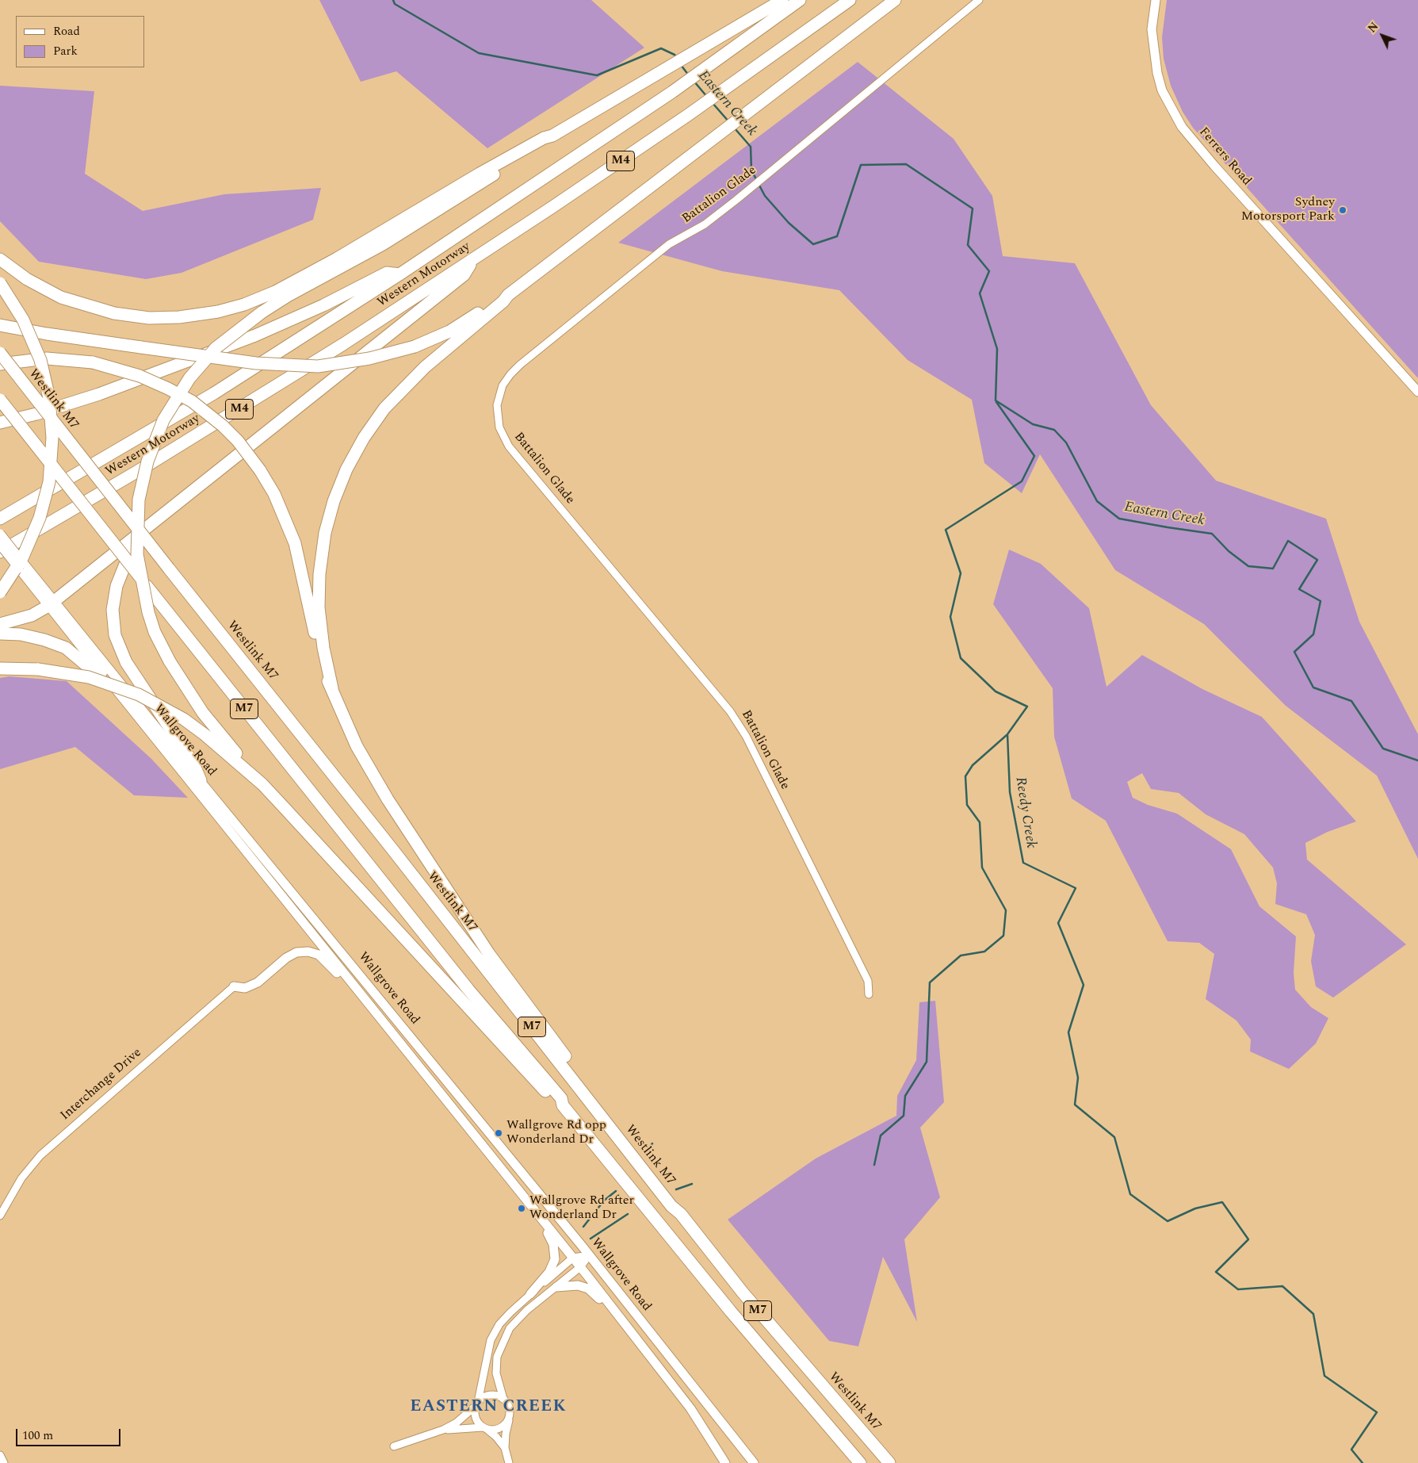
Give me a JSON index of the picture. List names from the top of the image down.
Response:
{
  "streets": {
    "highway": [
      "M4",
      "Western Motorway",
      "Westlink M7",
      "M7"
    ],
    "main road": ["Ferrers Road", "Wallgrove Road"],
    "street": ["Battalion Glade", "Interchange Drive"]
  },
  "districts": ["EASTERN CREEK"],
  "water": ["Eastern Creek", "Reedy Creek"],
  "places": ["Sydney Motorsport Park", "Wallgrove Rd opp Wonderland Dr", "Wallgrove Rd after Wonderland Dr"],
  "legend": ["Road", "Park"],
  "scale_bar": "100 m",
  "north": "top left"
}
